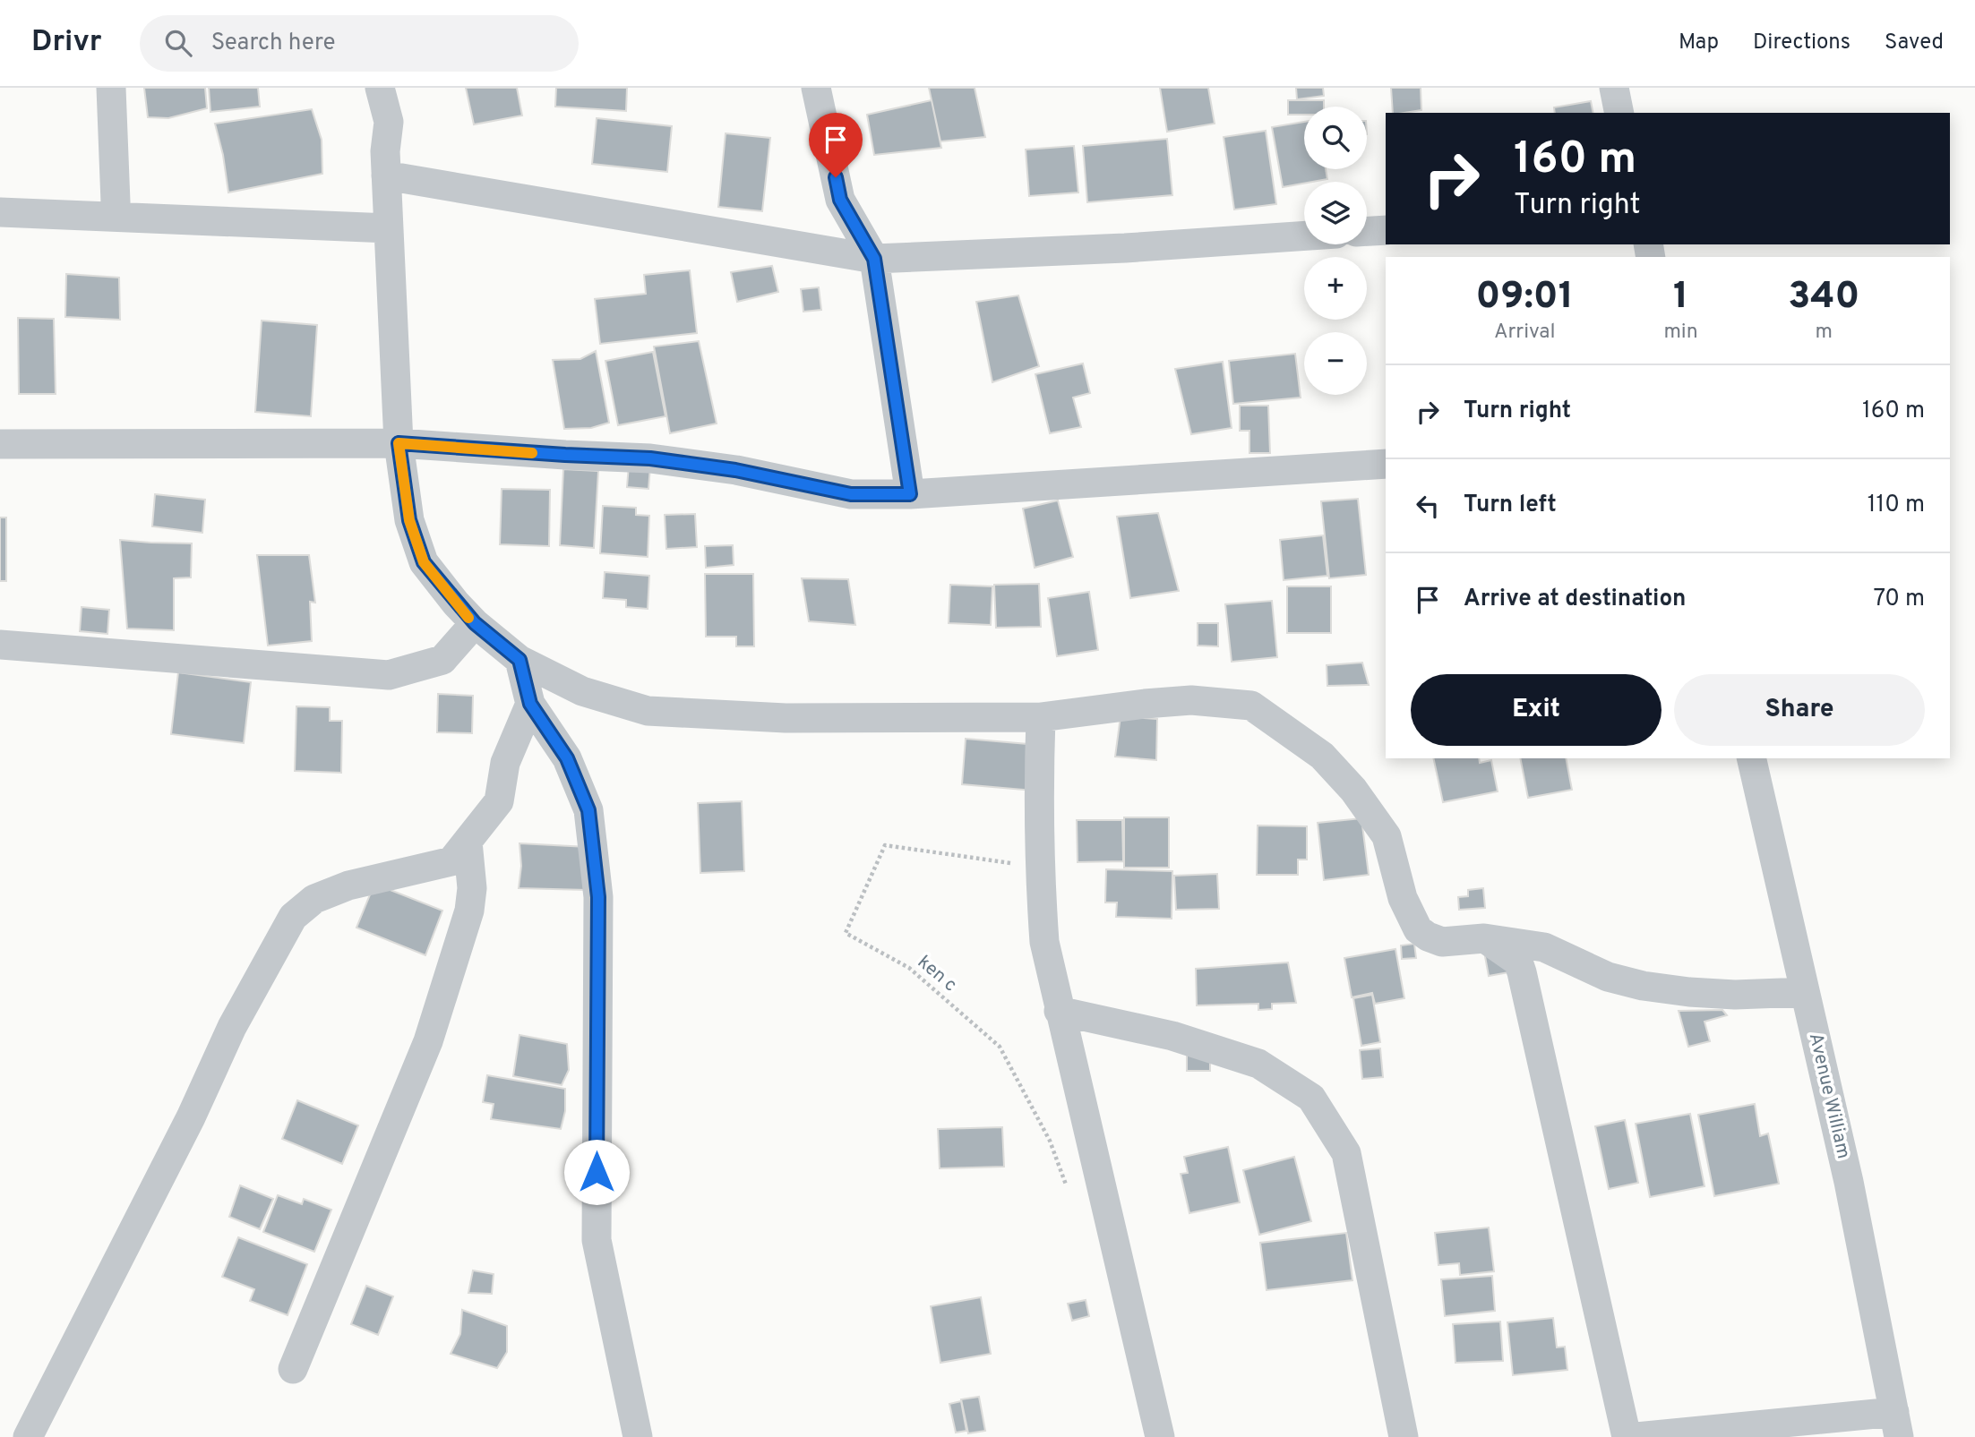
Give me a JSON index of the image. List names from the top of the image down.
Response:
{
  "streets": {
    "street": ["Avenue William"],
    "path": ["ken c"]
  },
  "page": {
    "header": "Drivr",
    "search": "Search here",
    "nav": ["Map", "Directions", "Saved"],
    "map_buttons": ["+", "−"],
    "turn": ["160 m", "Turn right"],
    "eta": [
      "09:01",
      "Arrival",
      "1",
      "min",
      "340",
      "m"
    ],
    "list": [
      {
        "name": "Turn right",
        "value": "160 m"
      },
      {
        "name": "Turn left",
        "value": "110 m"
      },
      {
        "name": "Arrive at destination",
        "value": "70 m"
      }
    ],
    "buttons": ["Exit", "Share"]
  }
}
